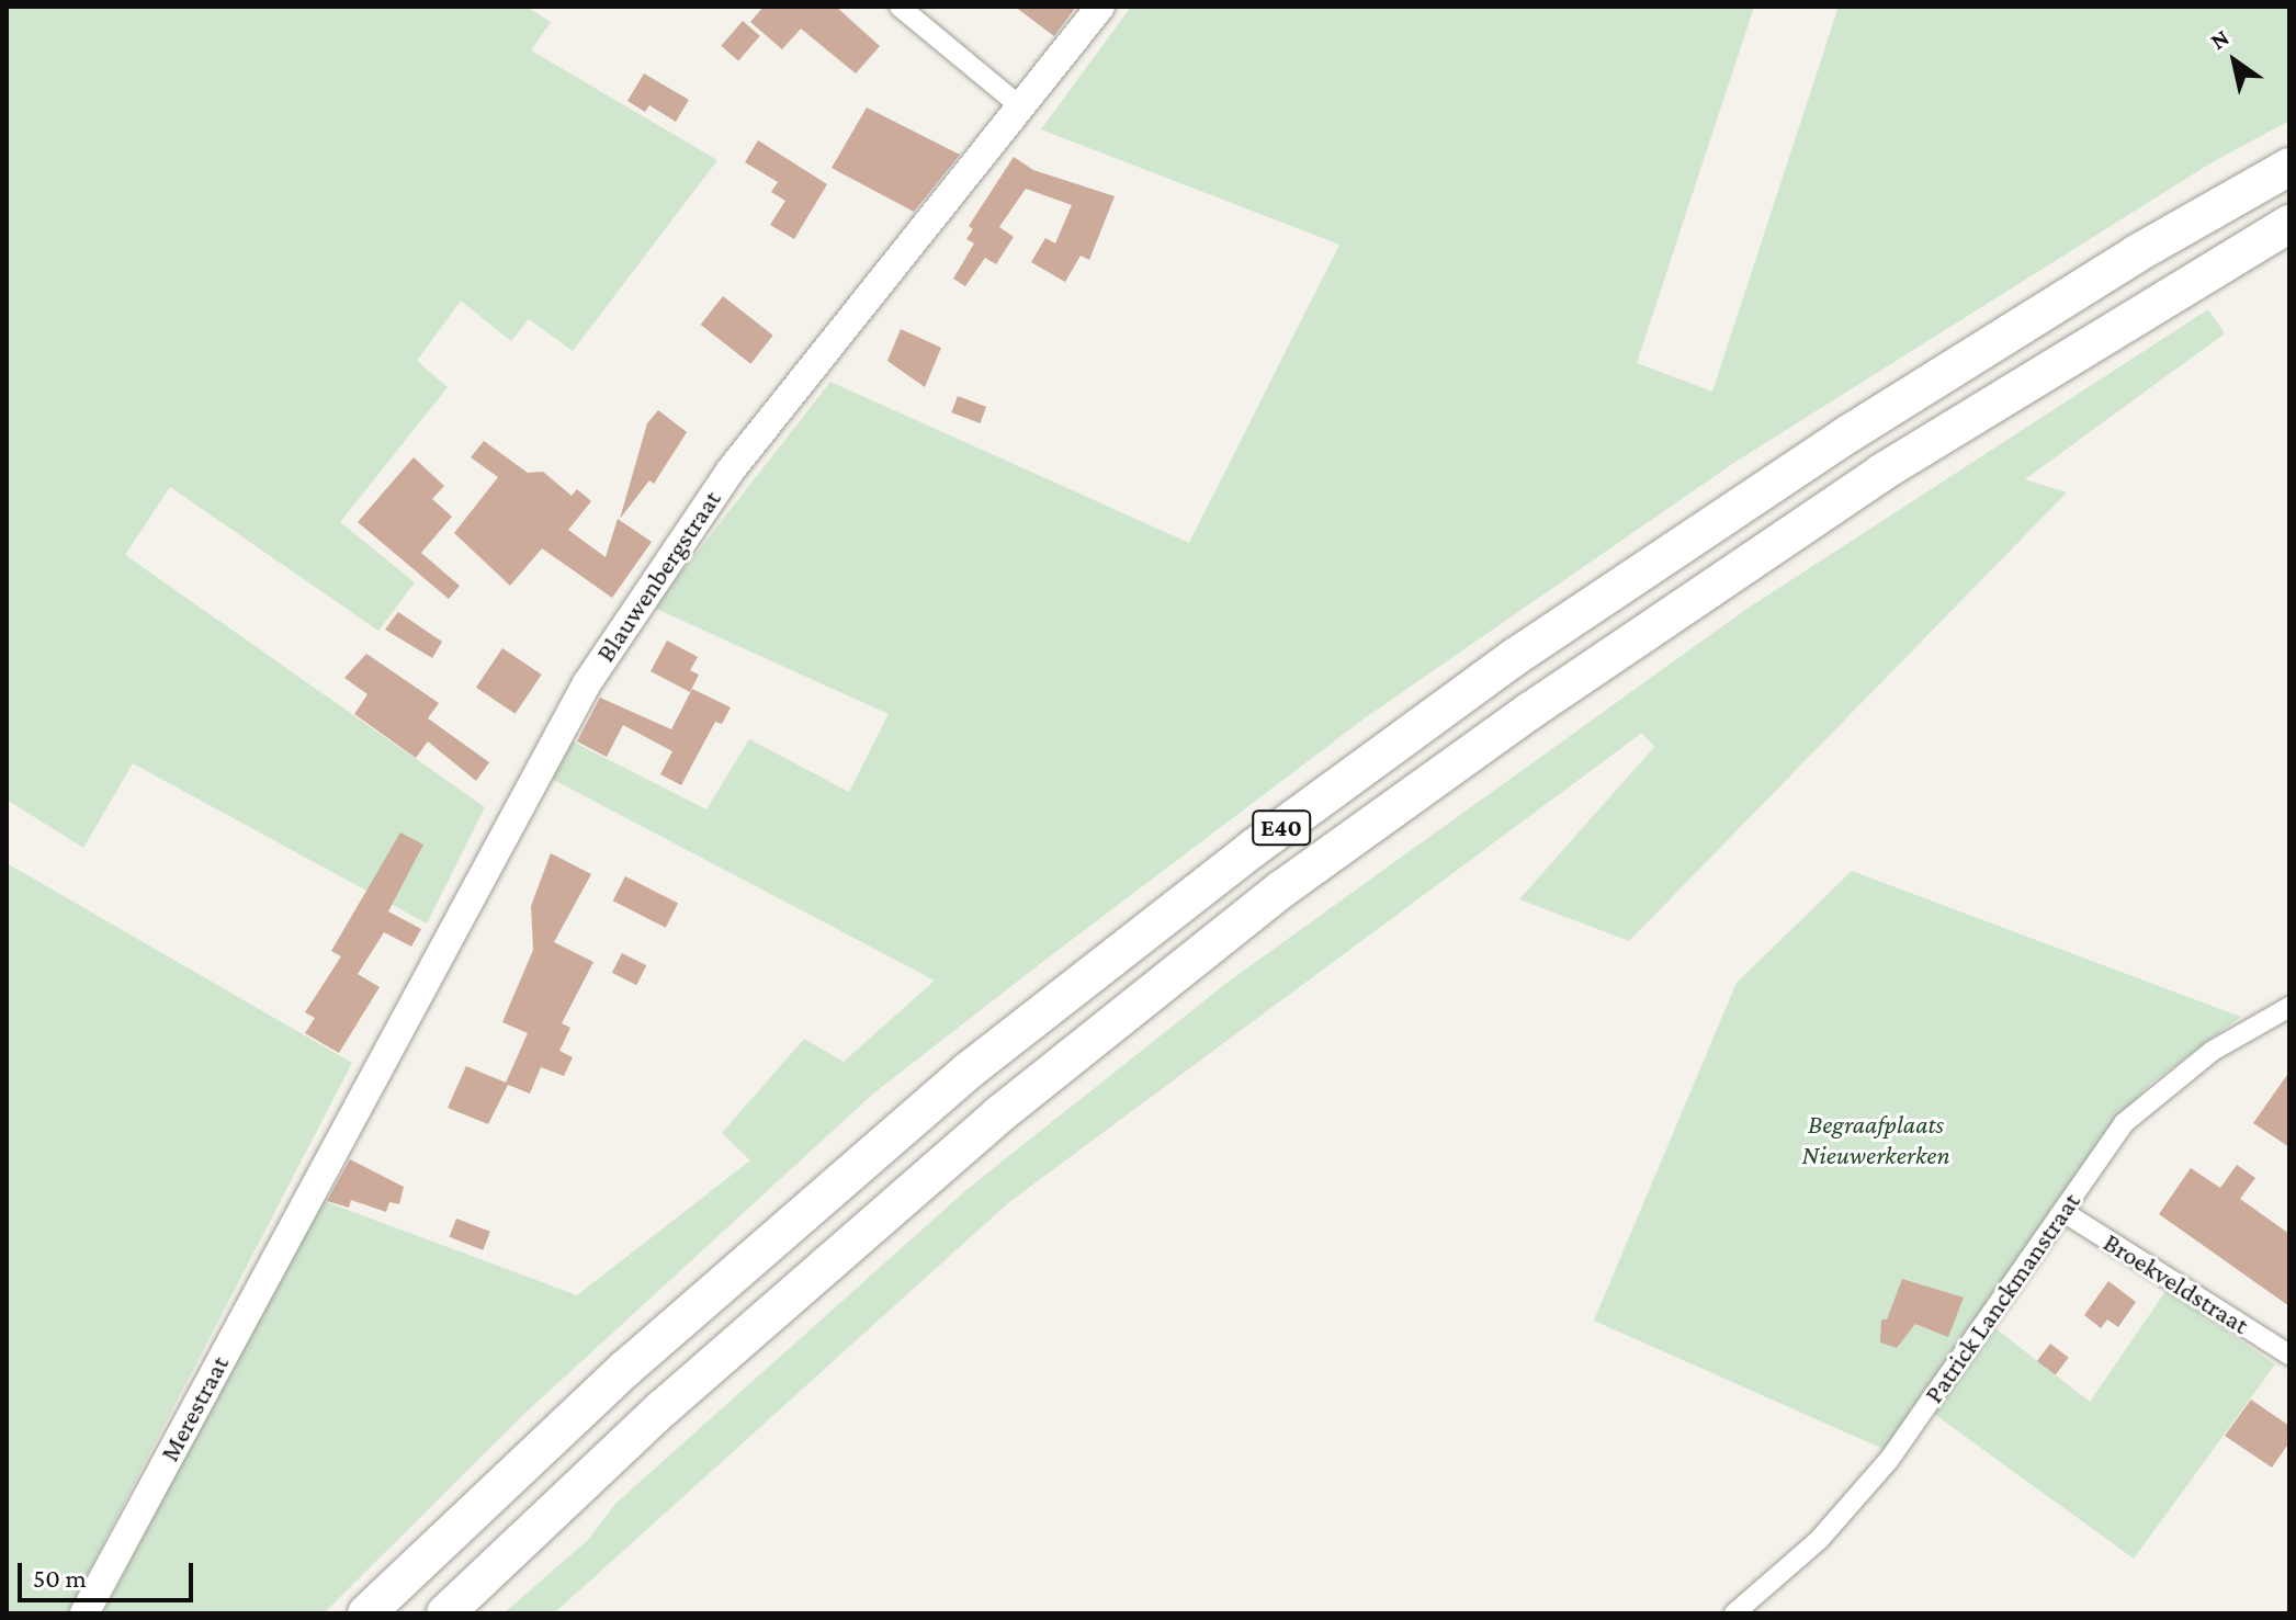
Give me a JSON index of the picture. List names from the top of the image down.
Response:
{
  "streets": {
    "highway": ["E40"],
    "street": [
      "Blauwenbergstraat",
      "Broekveldstraat",
      "Patrick Lanckmanstraat",
      "Merestraat"
    ]
  },
  "crossings": [
    ["Blauwenbergstraat", "Merestraat"],
    ["Broekveldstraat", "Patrick Lanckmanstraat"]
  ],
  "parks": ["Begraafplaats Nieuwerkerken"],
  "scale_bar": "50 m",
  "north": "top left"
}
